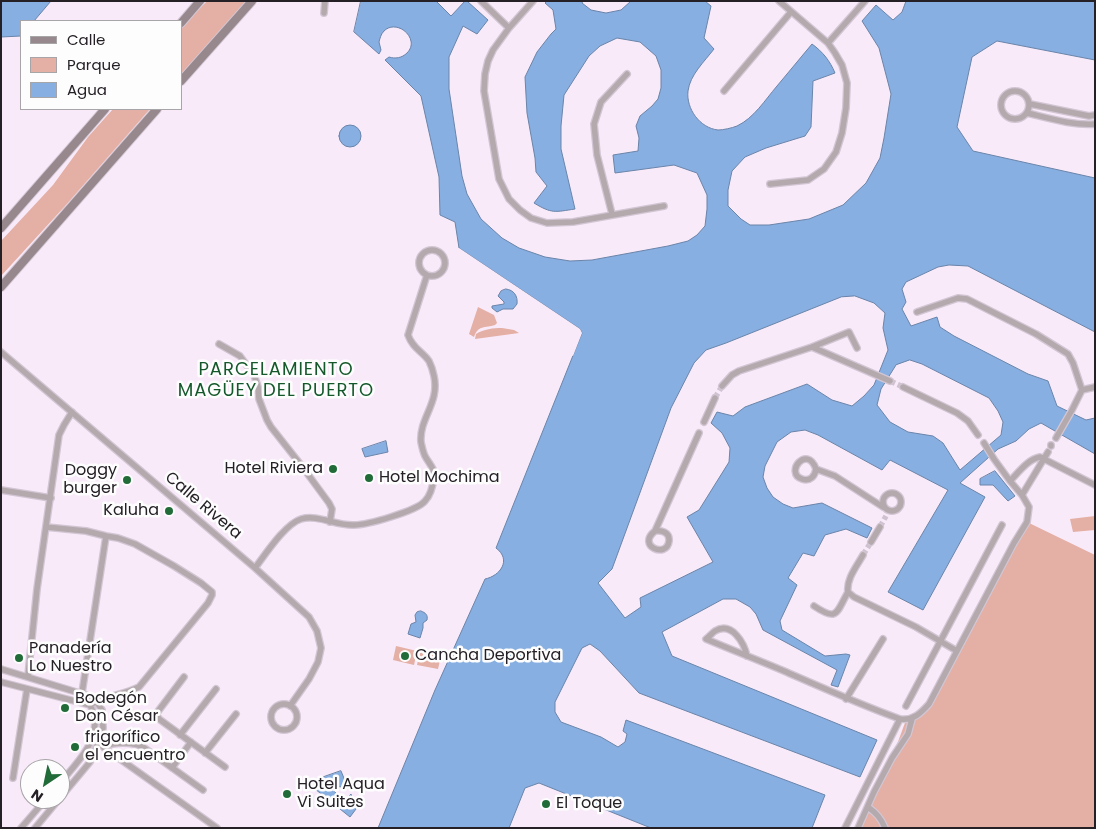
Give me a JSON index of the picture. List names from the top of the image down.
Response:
{
  "streets": {
    "street": ["Calle Rivera"]
  },
  "districts": ["PARCELAMIENTO MAGÜEY DEL PUERTO"],
  "places": [
    "Hotel Riviera",
    "Hotel Mochima",
    "Doggy burger",
    "Kaluha",
    "Cancha Deportiva",
    "Panadería Lo Nuestro",
    "Bodegón Don César",
    "frigorífico el encuentro",
    "Hotel Aqua Vi Suites",
    "El Toque"
  ],
  "legend": ["Calle", "Parque", "Agua"],
  "north": "bottom left"
}
